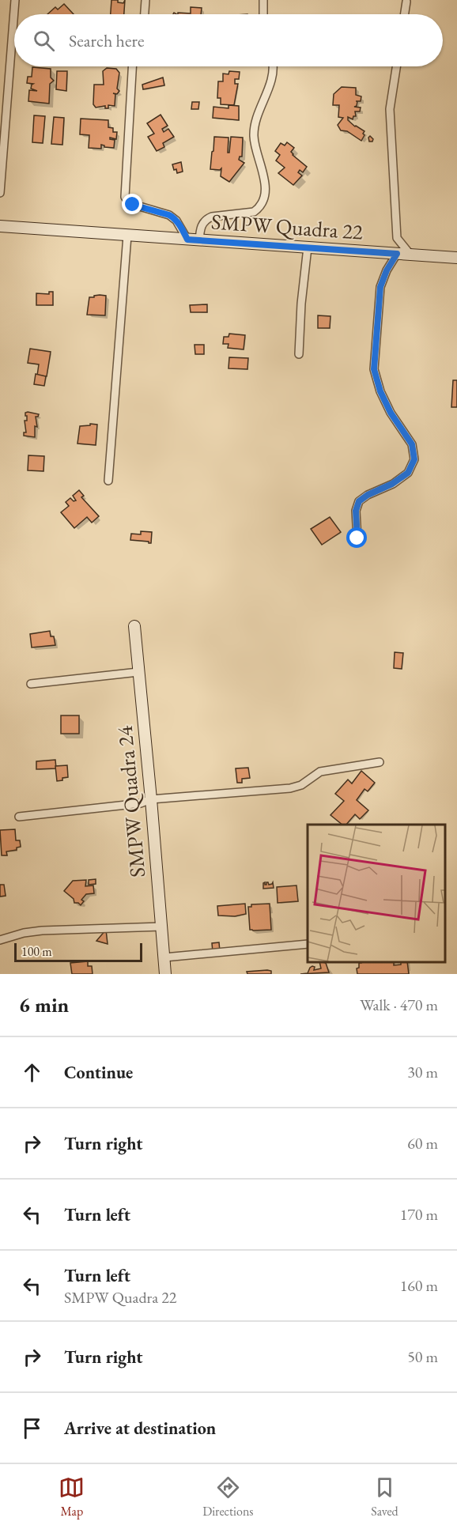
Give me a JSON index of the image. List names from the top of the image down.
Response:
{
  "streets": {
    "street": ["SMPW Quadra 22", "SMPW Quadra 24"]
  },
  "scale_bar": "100 m",
  "page": {
    "search": "Search here",
    "scale": "100 m",
    "heading": ["6 min", "Walk · 470 m"],
    "list": [
      ["Continue", "30 m"],
      ["Turn right", "60 m"],
      ["Turn left", "170 m"],
      ["Turn left", "SMPW Quadra 22", "160 m"],
      ["Turn right", "50 m"],
      "Arrive at destination"
    ],
    "nav": ["Map", "Directions", "Saved"]
  }
}
